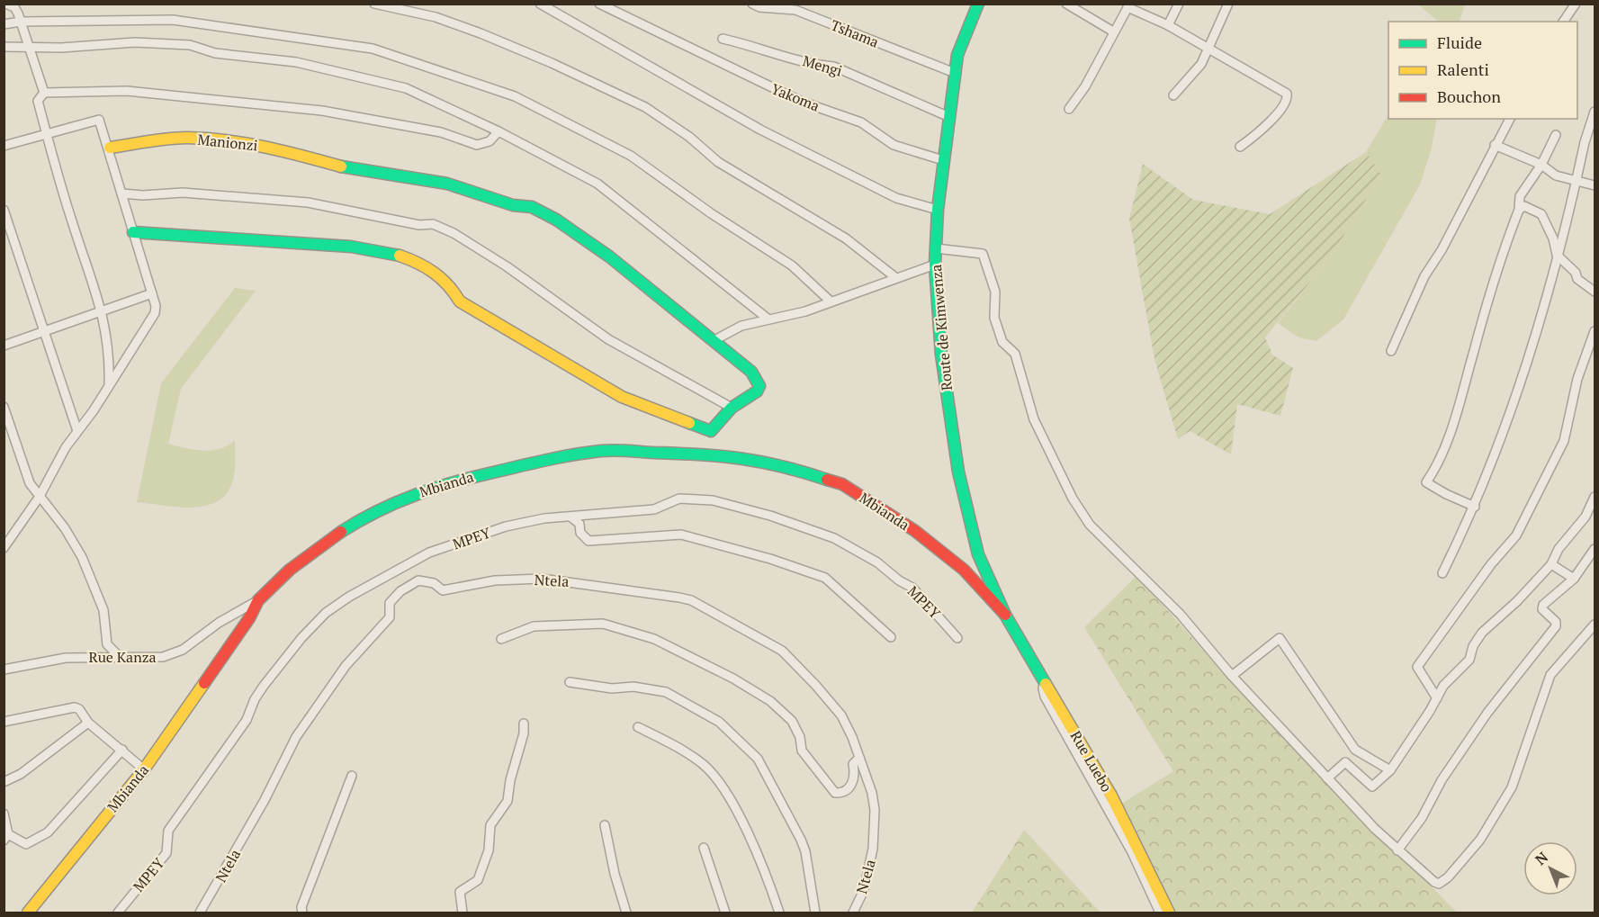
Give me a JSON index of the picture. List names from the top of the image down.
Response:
{
  "streets": {
    "street": [
      "Tshama",
      "Mengi",
      "Yakoma",
      "Manionzi",
      "Route de Kimwenza",
      "Mbianda",
      "MPEY",
      "Ntela",
      "Rue Kanza",
      "Rue Luebo"
    ]
  },
  "crossings": [
    ["Tshama", "Route de Kimwenza"],
    ["Mengi", "Route de Kimwenza"],
    ["Yakoma", "Route de Kimwenza"],
    ["Route de Kimwenza", "Mbianda"],
    ["Route de Kimwenza", "Rue Luebo"],
    ["Mbianda", "Rue Kanza"],
    ["Mbianda", "Rue Luebo"]
  ],
  "legend": ["Fluide", "Ralenti", "Bouchon"],
  "north": "top left"
}
